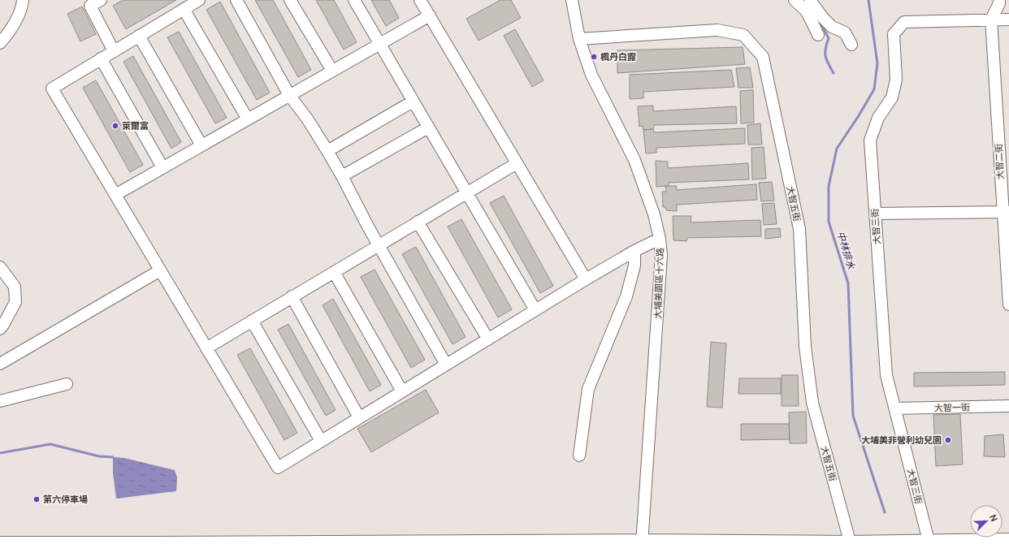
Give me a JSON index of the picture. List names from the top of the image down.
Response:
{
  "streets": {
    "street": [
      "大智二街",
      "大智五街",
      "大智三街",
      "大埔美園區十六路",
      "大智一街"
    ]
  },
  "crossings": [
    ["大智二街", "大智三街"],
    ["大智五街", "大埔美園區十六路"],
    ["大智三街", "大智一街"]
  ],
  "water": ["中林排水"],
  "places": [
    "楓丹白露",
    "萊爾富",
    "大埔美非營利幼兒園",
    "第六停車場"
  ],
  "north": "top right"
}
